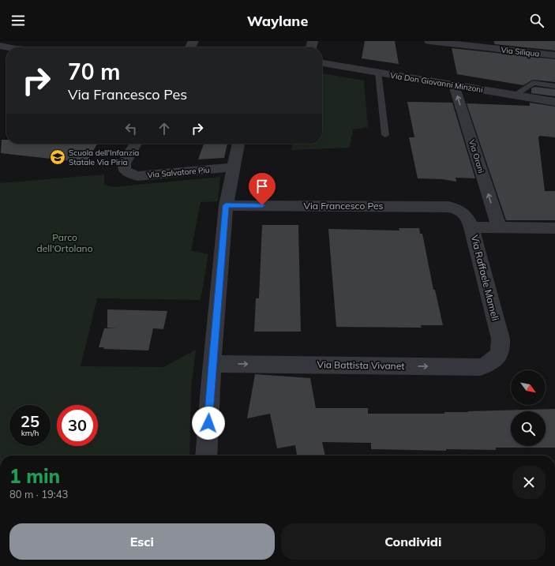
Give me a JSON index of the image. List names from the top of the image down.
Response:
{
  "streets": {
    "street": [
      "Via Siliqua",
      "Via Don Giovanni Minzoni",
      "Via Orani",
      "Via Salvatore Piu",
      "Via Francesco Pes",
      "Via Raffaele Mameli",
      "Via Battista Vivanet"
    ]
  },
  "crossings": [
    ["Via Don Giovanni Minzoni", "Via Orani"],
    ["Via Francesco Pes", "Via Raffaele Mameli"],
    ["Via Raffaele Mameli", "Via Battista Vivanet"]
  ],
  "one_way": ["Via Orani", "Via Battista Vivanet"],
  "parks": ["Parco dell'Ortolano"],
  "places": {
    "school or university": ["Scuola dell'Infanzia Statale Via Piria"]
  },
  "north": "bottom right",
  "page": {
    "header": "Waylane",
    "turn": ["70 m", "Via Francesco Pes"],
    "speed": "25 km/h",
    "limit": "30",
    "heading": ["1 min", "80 m · 19:43"],
    "buttons": ["Esci", "Condividi"]
  }
}
